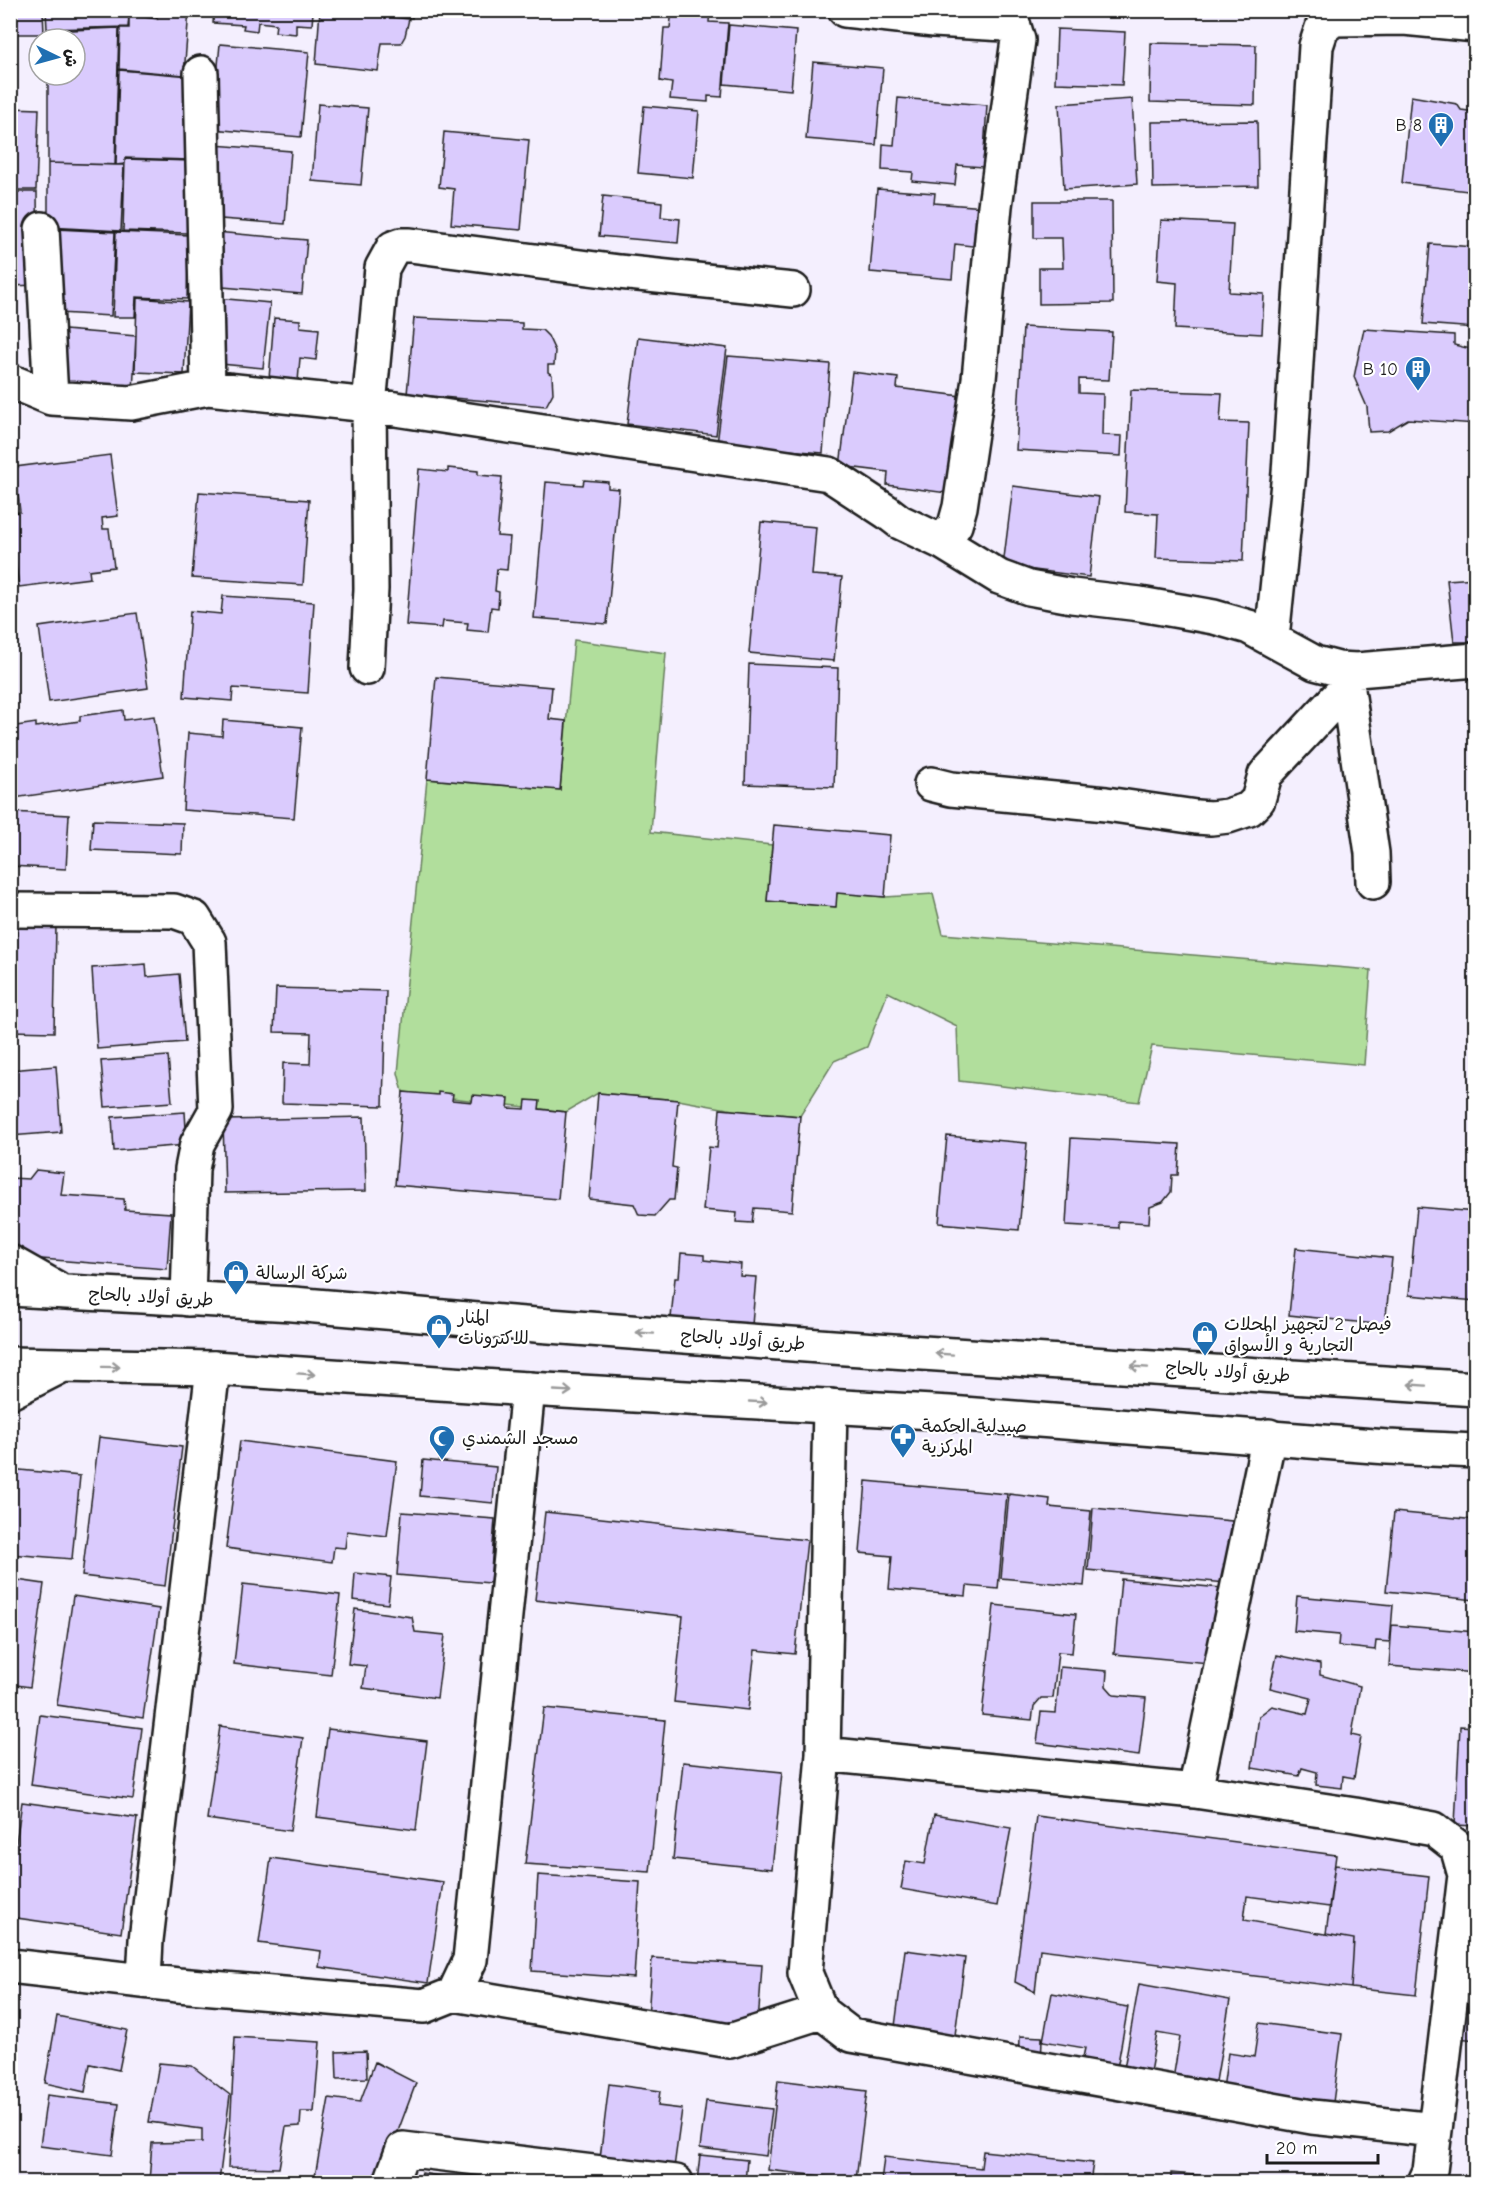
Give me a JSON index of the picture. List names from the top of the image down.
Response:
{
  "streets": {
    "street": ["طريق أولاد بالحاج"]
  },
  "places": {
    "building": ["B 8", "B 10"],
    "shop": ["شركة الرسالة", "المنار للاكترونات", "فيصل 2 لتجهيز المحلات التجارية و الأسواق"],
    "pharmacy": ["صيدلية الحكمة المركزية"],
    "mosque": ["مسجد الشمندي"]
  },
  "scale_bar": "20 m",
  "north": "right"
}
